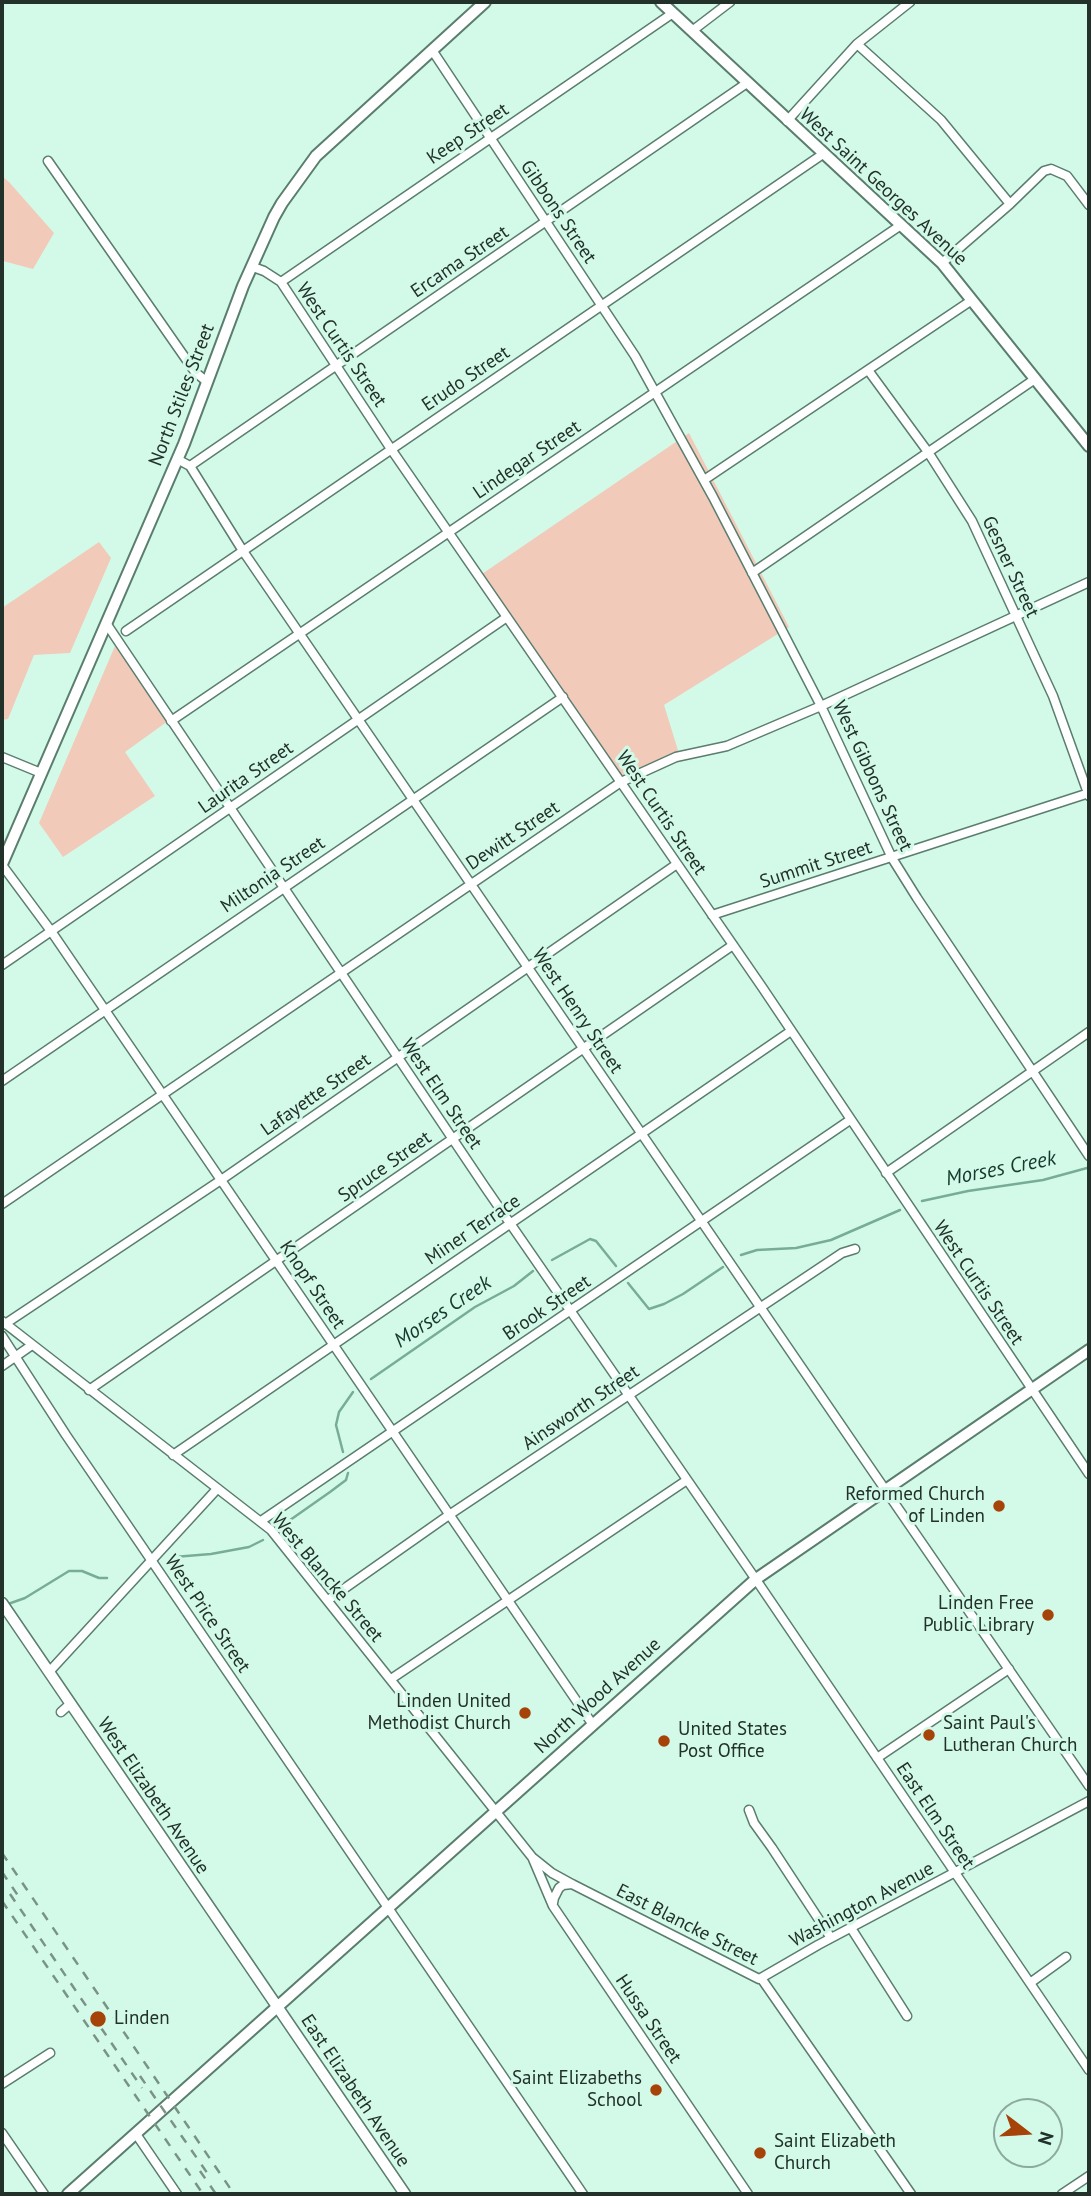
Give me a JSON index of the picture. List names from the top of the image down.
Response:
{
  "streets": {
    "main road": ["West Saint Georges Avenue", "North Stiles Street", "North Wood Avenue"],
    "street": [
      "Keep Street",
      "Gibbons Street",
      "Ercama Street",
      "West Curtis Street",
      "Erudo Street",
      "Lindegar Street",
      "Gesner Street",
      "West Gibbons Street",
      "Laurita Street",
      "Dewitt Street",
      "Summit Street",
      "Miltonia Street",
      "West Henry Street",
      "West Elm Street",
      "Lafayette Street",
      "Spruce Street",
      "Miner Terrace",
      "Knopf Street",
      "Brook Street",
      "Ainsworth Street",
      "West Blancke Street",
      "West Price Street",
      "West Elizabeth Avenue",
      "East Elm Street",
      "Washington Avenue",
      "East Blancke Street",
      "Hussa Street",
      "East Elizabeth Avenue"
    ]
  },
  "crossings": [
    ["Keep Street", "West Saint Georges Avenue"],
    ["Keep Street", "Gibbons Street"],
    ["Keep Street", "West Curtis Street"],
    ["West Saint Georges Avenue", "Ercama Street"],
    ["West Saint Georges Avenue", "Erudo Street"],
    ["West Saint Georges Avenue", "Lindegar Street"],
    ["Gibbons Street", "Ercama Street"],
    ["Gibbons Street", "Erudo Street"],
    ["Gibbons Street", "North Stiles Street"],
    ["Gibbons Street", "Lindegar Street"],
    ["Gibbons Street", "West Gibbons Street"],
    ["Ercama Street", "West Curtis Street"],
    ["Ercama Street", "West Henry Street"],
    ["West Curtis Street", "Erudo Street"],
    ["West Curtis Street", "North Stiles Street"],
    ["West Curtis Street", "Lindegar Street"],
    ["West Curtis Street", "Laurita Street"],
    ["West Curtis Street", "Dewitt Street"],
    ["West Curtis Street", "Summit Street"],
    ["West Curtis Street", "Miltonia Street"],
    ["West Curtis Street", "Lafayette Street"],
    ["West Curtis Street", "Spruce Street"],
    ["West Curtis Street", "Miner Terrace"],
    ["West Curtis Street", "Brook Street"],
    ["West Curtis Street", "North Wood Avenue"],
    ["Erudo Street", "West Henry Street"],
    ["North Stiles Street", "West Elm Street"],
    ["North Stiles Street", "Knopf Street"],
    ["Lindegar Street", "West Gibbons Street"],
    ["Lindegar Street", "West Henry Street"],
    ["Lindegar Street", "West Elm Street"],
    ["Gesner Street", "Dewitt Street"],
    ["Gesner Street", "Summit Street"],
    ["West Gibbons Street", "Dewitt Street"],
    ["West Gibbons Street", "Summit Street"],
    ["Laurita Street", "West Henry Street"],
    ["Laurita Street", "West Elm Street"],
    ["Laurita Street", "Knopf Street"],
    ["Dewitt Street", "West Henry Street"],
    ["Dewitt Street", "West Elm Street"],
    ["Dewitt Street", "Knopf Street"],
    ["Miltonia Street", "West Henry Street"],
    ["Miltonia Street", "West Elm Street"],
    ["Miltonia Street", "Knopf Street"],
    ["West Henry Street", "Lafayette Street"],
    ["West Henry Street", "Spruce Street"],
    ["West Henry Street", "Miner Terrace"],
    ["West Henry Street", "Brook Street"],
    ["West Henry Street", "Ainsworth Street"],
    ["West Henry Street", "North Wood Avenue"],
    ["West Elm Street", "Lafayette Street"],
    ["West Elm Street", "Spruce Street"],
    ["West Elm Street", "Miner Terrace"],
    ["West Elm Street", "Brook Street"],
    ["West Elm Street", "Ainsworth Street"],
    ["West Elm Street", "North Wood Avenue"],
    ["West Elm Street", "East Elm Street"],
    ["Lafayette Street", "Knopf Street"],
    ["Lafayette Street", "West Blancke Street"],
    ["Spruce Street", "Knopf Street"],
    ["Spruce Street", "West Blancke Street"],
    ["Miner Terrace", "Knopf Street"],
    ["Miner Terrace", "West Blancke Street"],
    ["Knopf Street", "Brook Street"],
    ["Knopf Street", "Ainsworth Street"],
    ["Knopf Street", "North Wood Avenue"],
    ["Brook Street", "West Blancke Street"],
    ["Ainsworth Street", "West Blancke Street"],
    ["West Blancke Street", "North Wood Avenue"],
    ["West Blancke Street", "East Blancke Street"],
    ["West Price Street", "North Wood Avenue"],
    ["North Wood Avenue", "West Elizabeth Avenue"],
    ["North Wood Avenue", "East Elm Street"],
    ["North Wood Avenue", "East Blancke Street"],
    ["North Wood Avenue", "East Elizabeth Avenue"],
    ["West Elizabeth Avenue", "East Elizabeth Avenue"],
    ["East Elm Street", "Washington Avenue"],
    ["Washington Avenue", "East Blancke Street"],
    ["East Blancke Street", "Hussa Street"]
  ],
  "water": ["Morses Creek"],
  "places": [
    "Reformed Church of Linden",
    "Linden Free Public Library",
    "Linden United Methodist Church",
    "Saint Paul's Lutheran Church",
    "United States Post Office",
    "Linden",
    "Saint Elizabeths School",
    "Saint Elizabeth Church"
  ],
  "north": "right"
}
